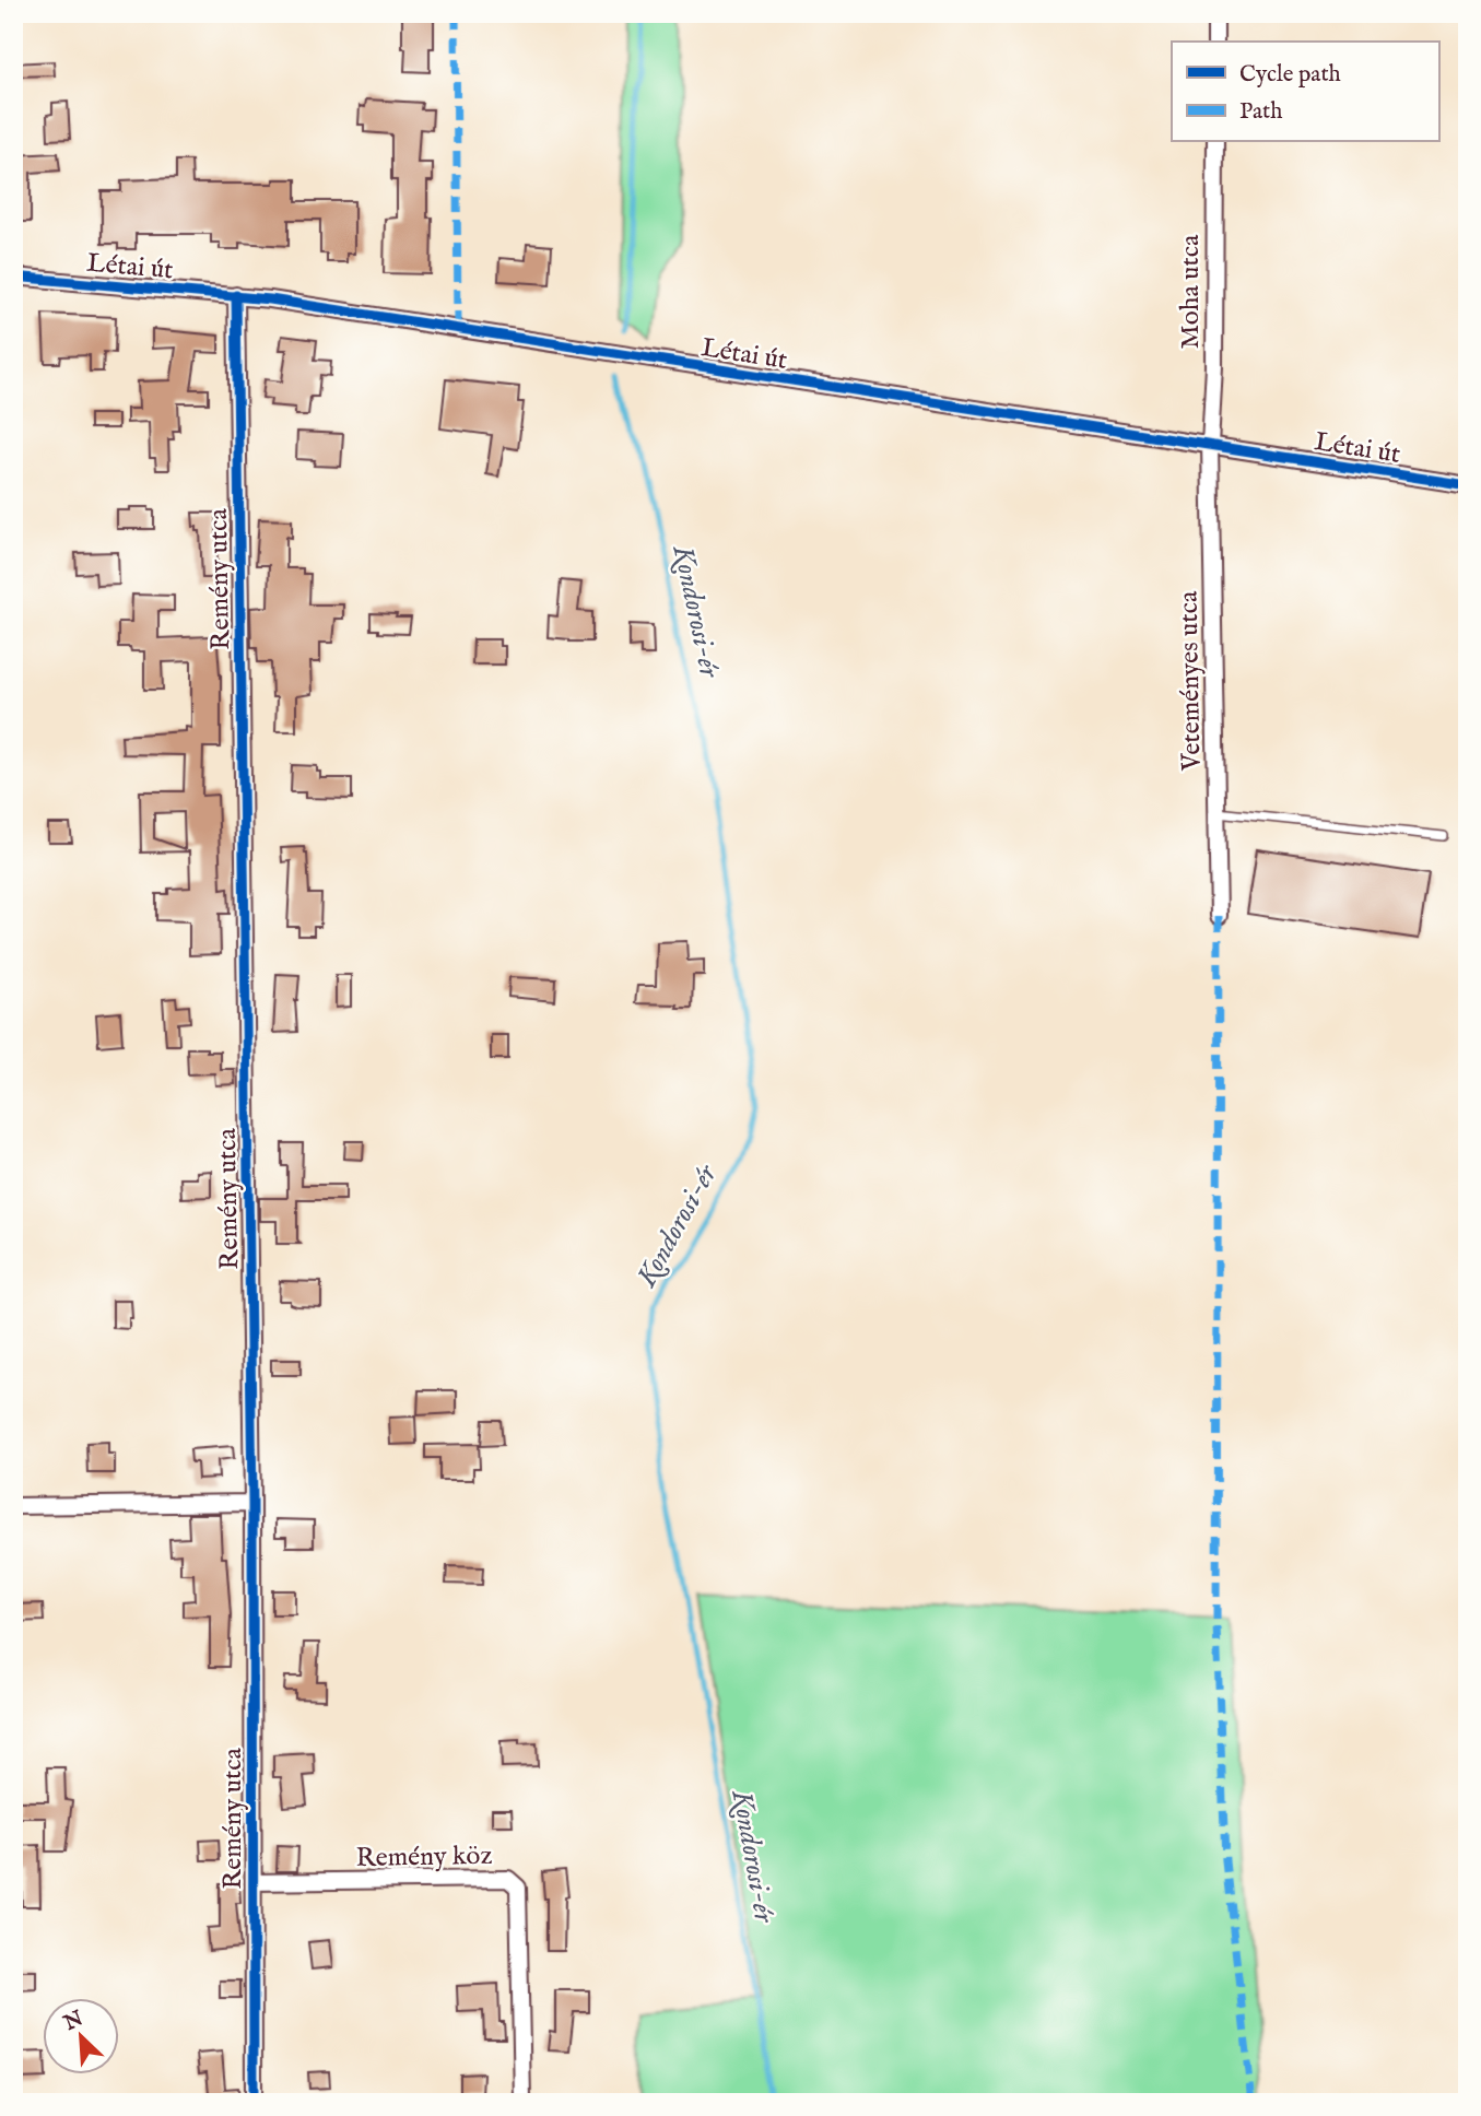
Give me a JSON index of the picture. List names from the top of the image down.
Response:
{
  "streets": {
    "street": [
      "Létai út",
      "Moha utca",
      "Remény utca",
      "Veteményes utca",
      "Remény köz"
    ]
  },
  "crossings": [
    ["Létai út", "Moha utca"],
    ["Létai út", "Remény utca"],
    ["Létai út", "Veteményes utca"],
    ["Moha utca", "Veteményes utca"],
    ["Remény utca", "Remény köz"]
  ],
  "water": ["Kondorosi-ér"],
  "legend": ["Cycle path", "Path"],
  "north": "top left"
}
